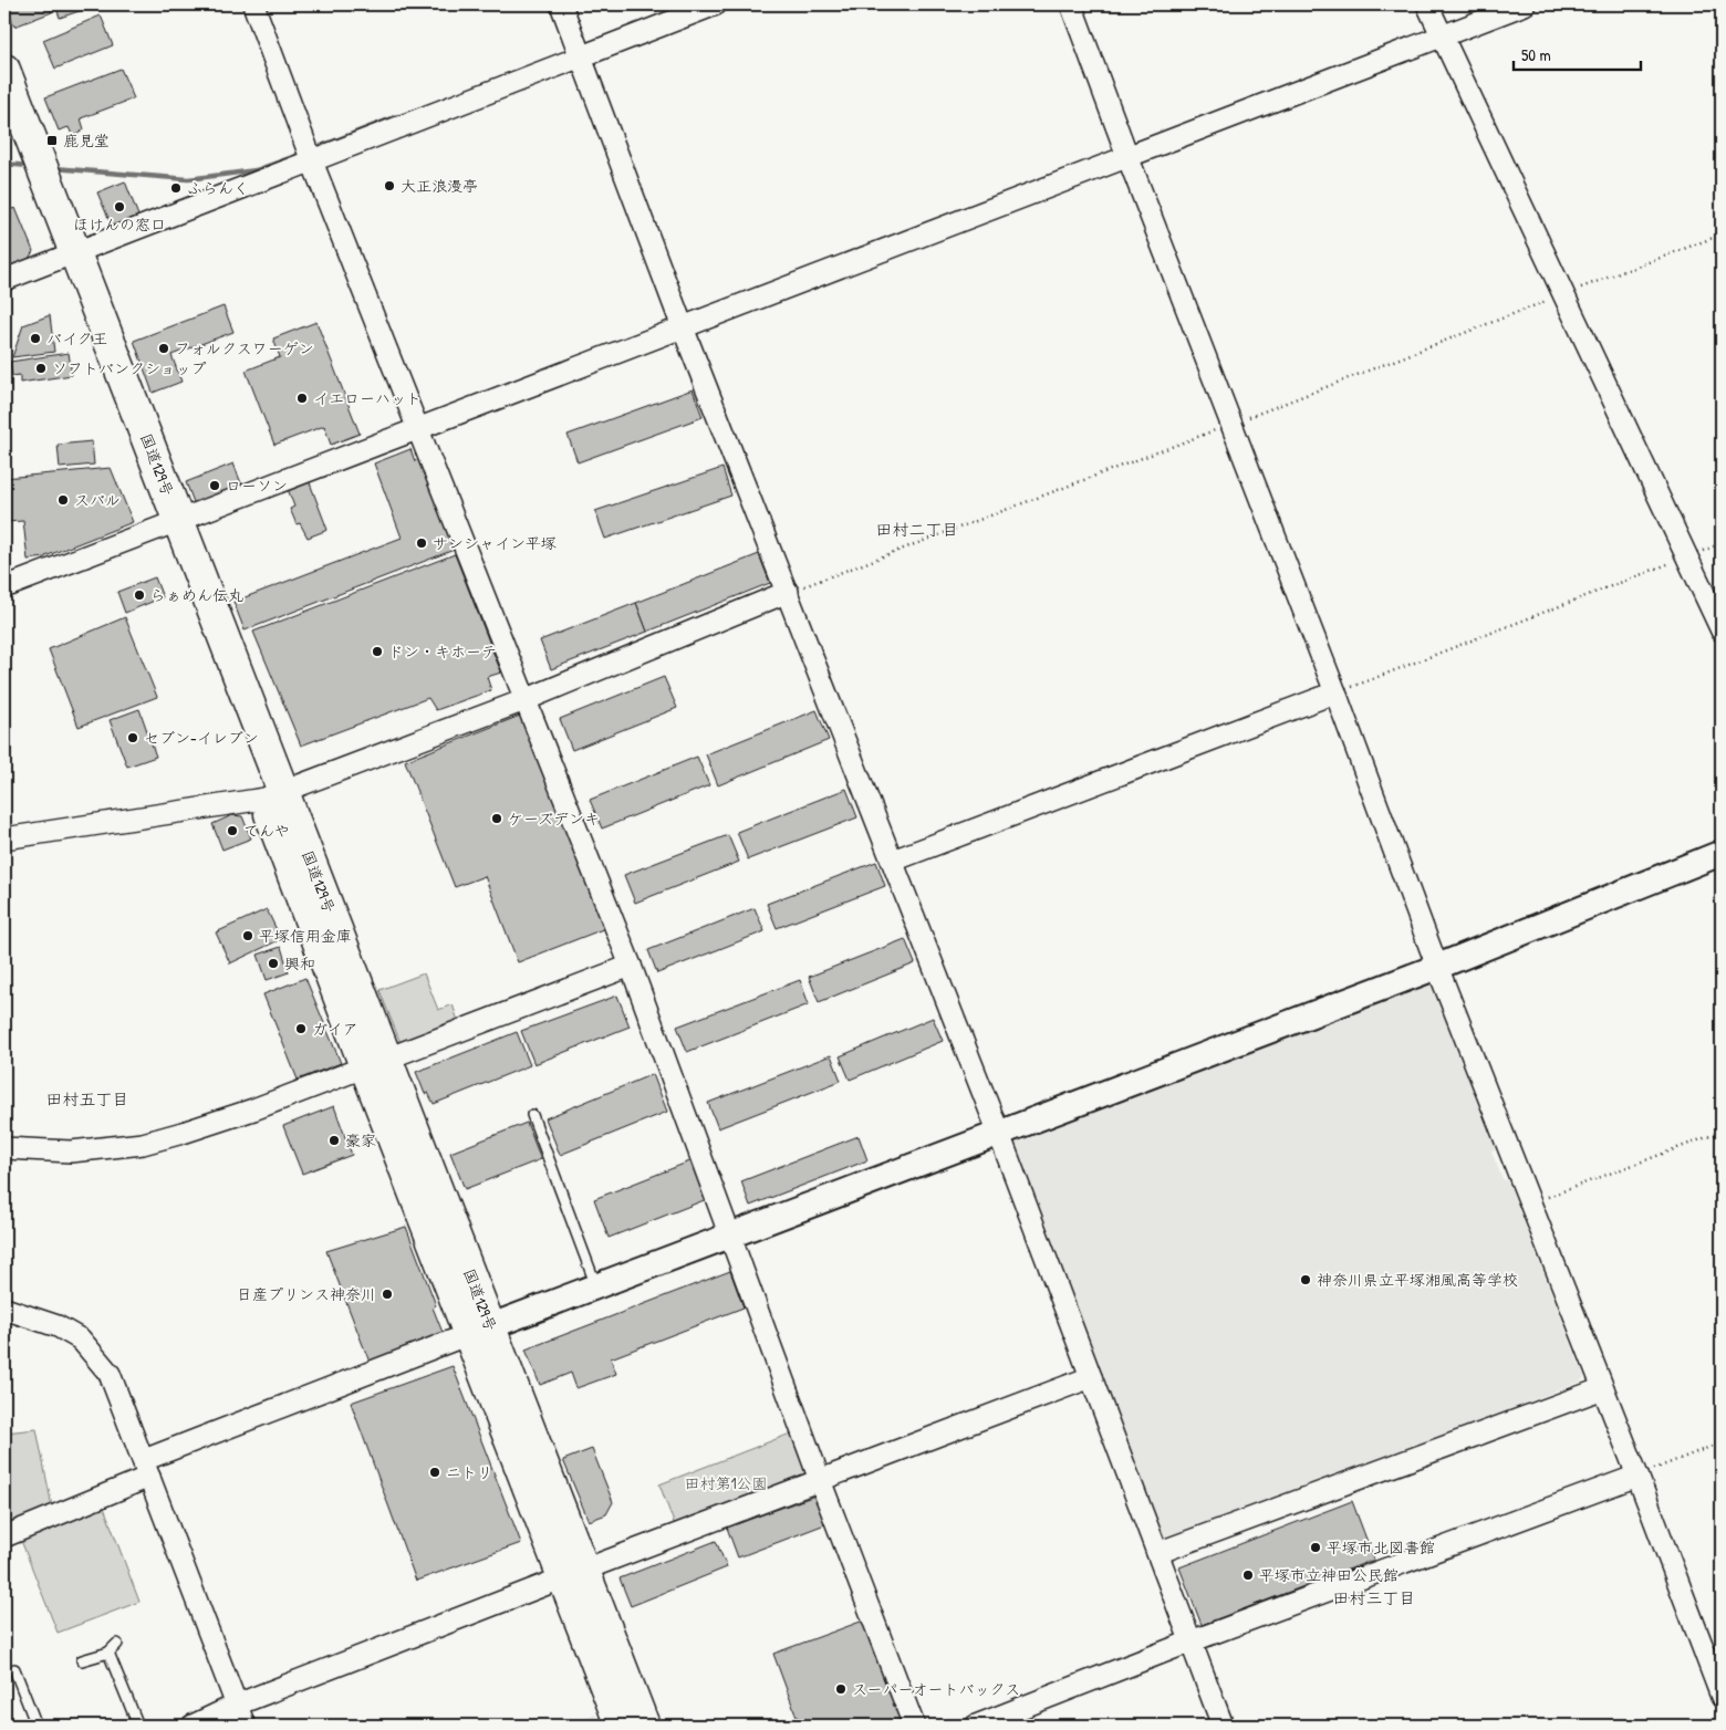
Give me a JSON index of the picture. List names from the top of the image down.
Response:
{
  "streets": {
    "highway": ["国道129号"]
  },
  "districts": ["田村二丁目", "田村五丁目", "田村三丁目"],
  "parks": ["田村第1公園"],
  "places": {
    "transit": ["鹿見堂"],
    "other": [
      "大正浪漫亭",
      "ふらんく",
      "ほけんの窓口",
      "バイク王",
      "フォルクスワーゲン",
      "ソフトバンクショップ",
      "イエローハット",
      "ローソン",
      "スバル",
      "サンシャイン平塚",
      "らぁめん伝丸",
      "ドン・キホーテ",
      "セブン-イレブン",
      "ケーズデンキ",
      "てんや",
      "平塚信用金庫",
      "興和",
      "ガイア",
      "豪家",
      "神奈川県立平塚湘風高等学校",
      "日産プリンス神奈川",
      "ニトリ",
      "平塚市北図書館",
      "平塚市立神田公民館",
      "スーパーオートバックス"
    ]
  },
  "scale_bar": "50 m"
}
